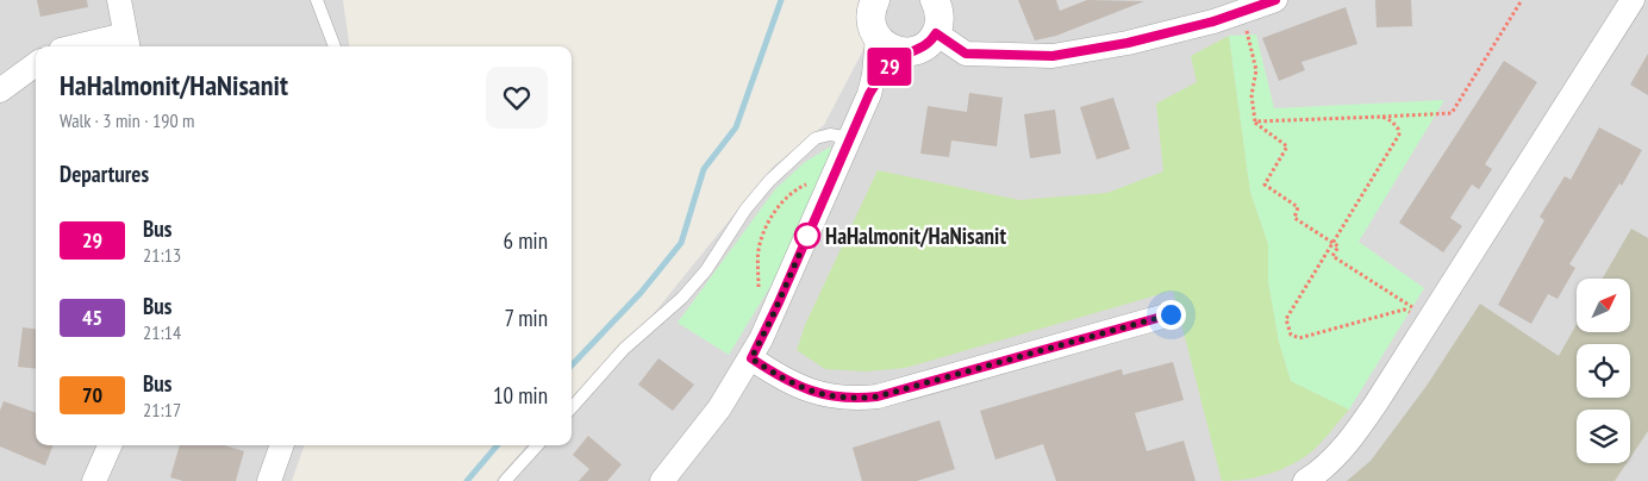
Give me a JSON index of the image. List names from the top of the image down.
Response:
{
  "places": ["HaHalmonit/HaNisanit"],
  "lines": ["bus line 29"],
  "north": "top right",
  "page": {
    "on_map": "29",
    "heading": [
      ["HaHalmonit/HaNisanit", "Walk · 3 min · 190 m"],
      "Departures"
    ],
    "list": [
      {
        "mark": "29",
        "name": "Bus",
        "note": "21:13",
        "value": "6 min"
      },
      {
        "mark": "45",
        "name": "Bus",
        "note": "21:14",
        "value": "7 min"
      },
      {
        "mark": "70",
        "name": "Bus",
        "note": "21:17",
        "value": "10 min"
      }
    ]
  }
}
